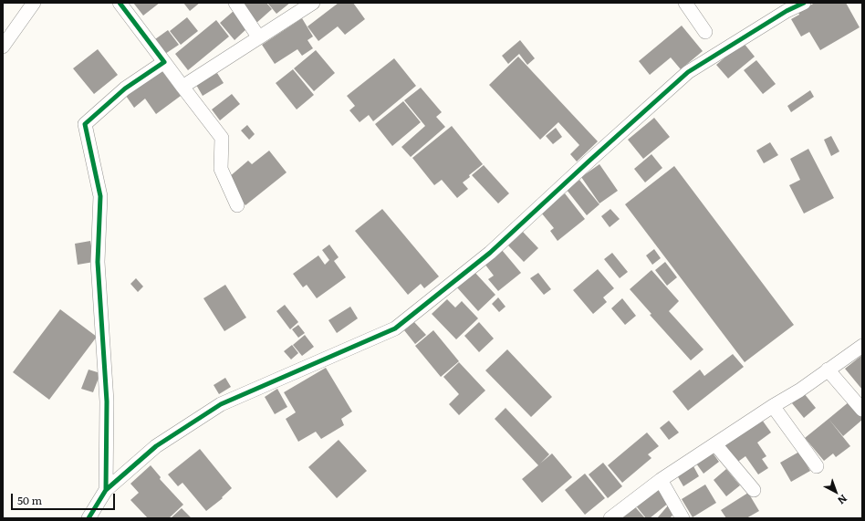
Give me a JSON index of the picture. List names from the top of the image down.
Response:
{
  "scale_bar": "50 m",
  "north": "bottom right"
}
